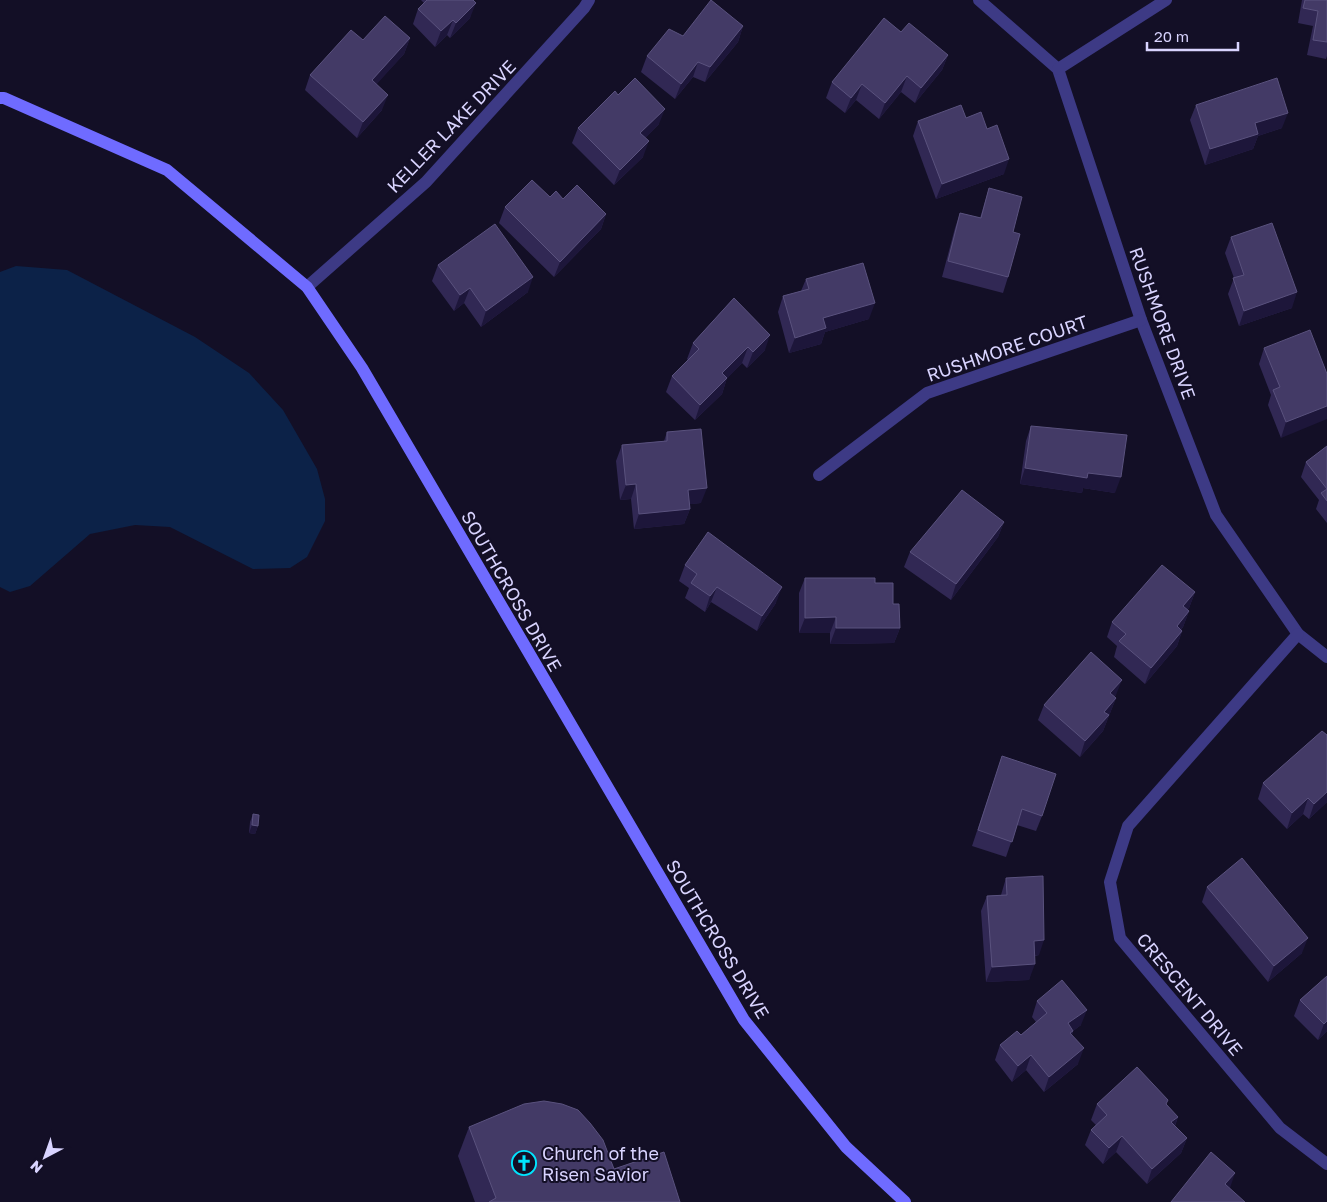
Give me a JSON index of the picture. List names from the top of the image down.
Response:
{
  "streets": {
    "street": [
      "KELLER LAKE DRIVE",
      "RUSHMORE DRIVE",
      "RUSHMORE COURT",
      "SOUTHCROSS DRIVE",
      "CRESCENT DRIVE"
    ]
  },
  "crossings": [
    ["KELLER LAKE DRIVE", "SOUTHCROSS DRIVE"],
    ["RUSHMORE DRIVE", "RUSHMORE COURT"],
    ["RUSHMORE DRIVE", "CRESCENT DRIVE"]
  ],
  "places": {
    "church": ["Church of the Risen Savior"]
  },
  "scale_bar": "20 m",
  "north": "bottom left"
}
